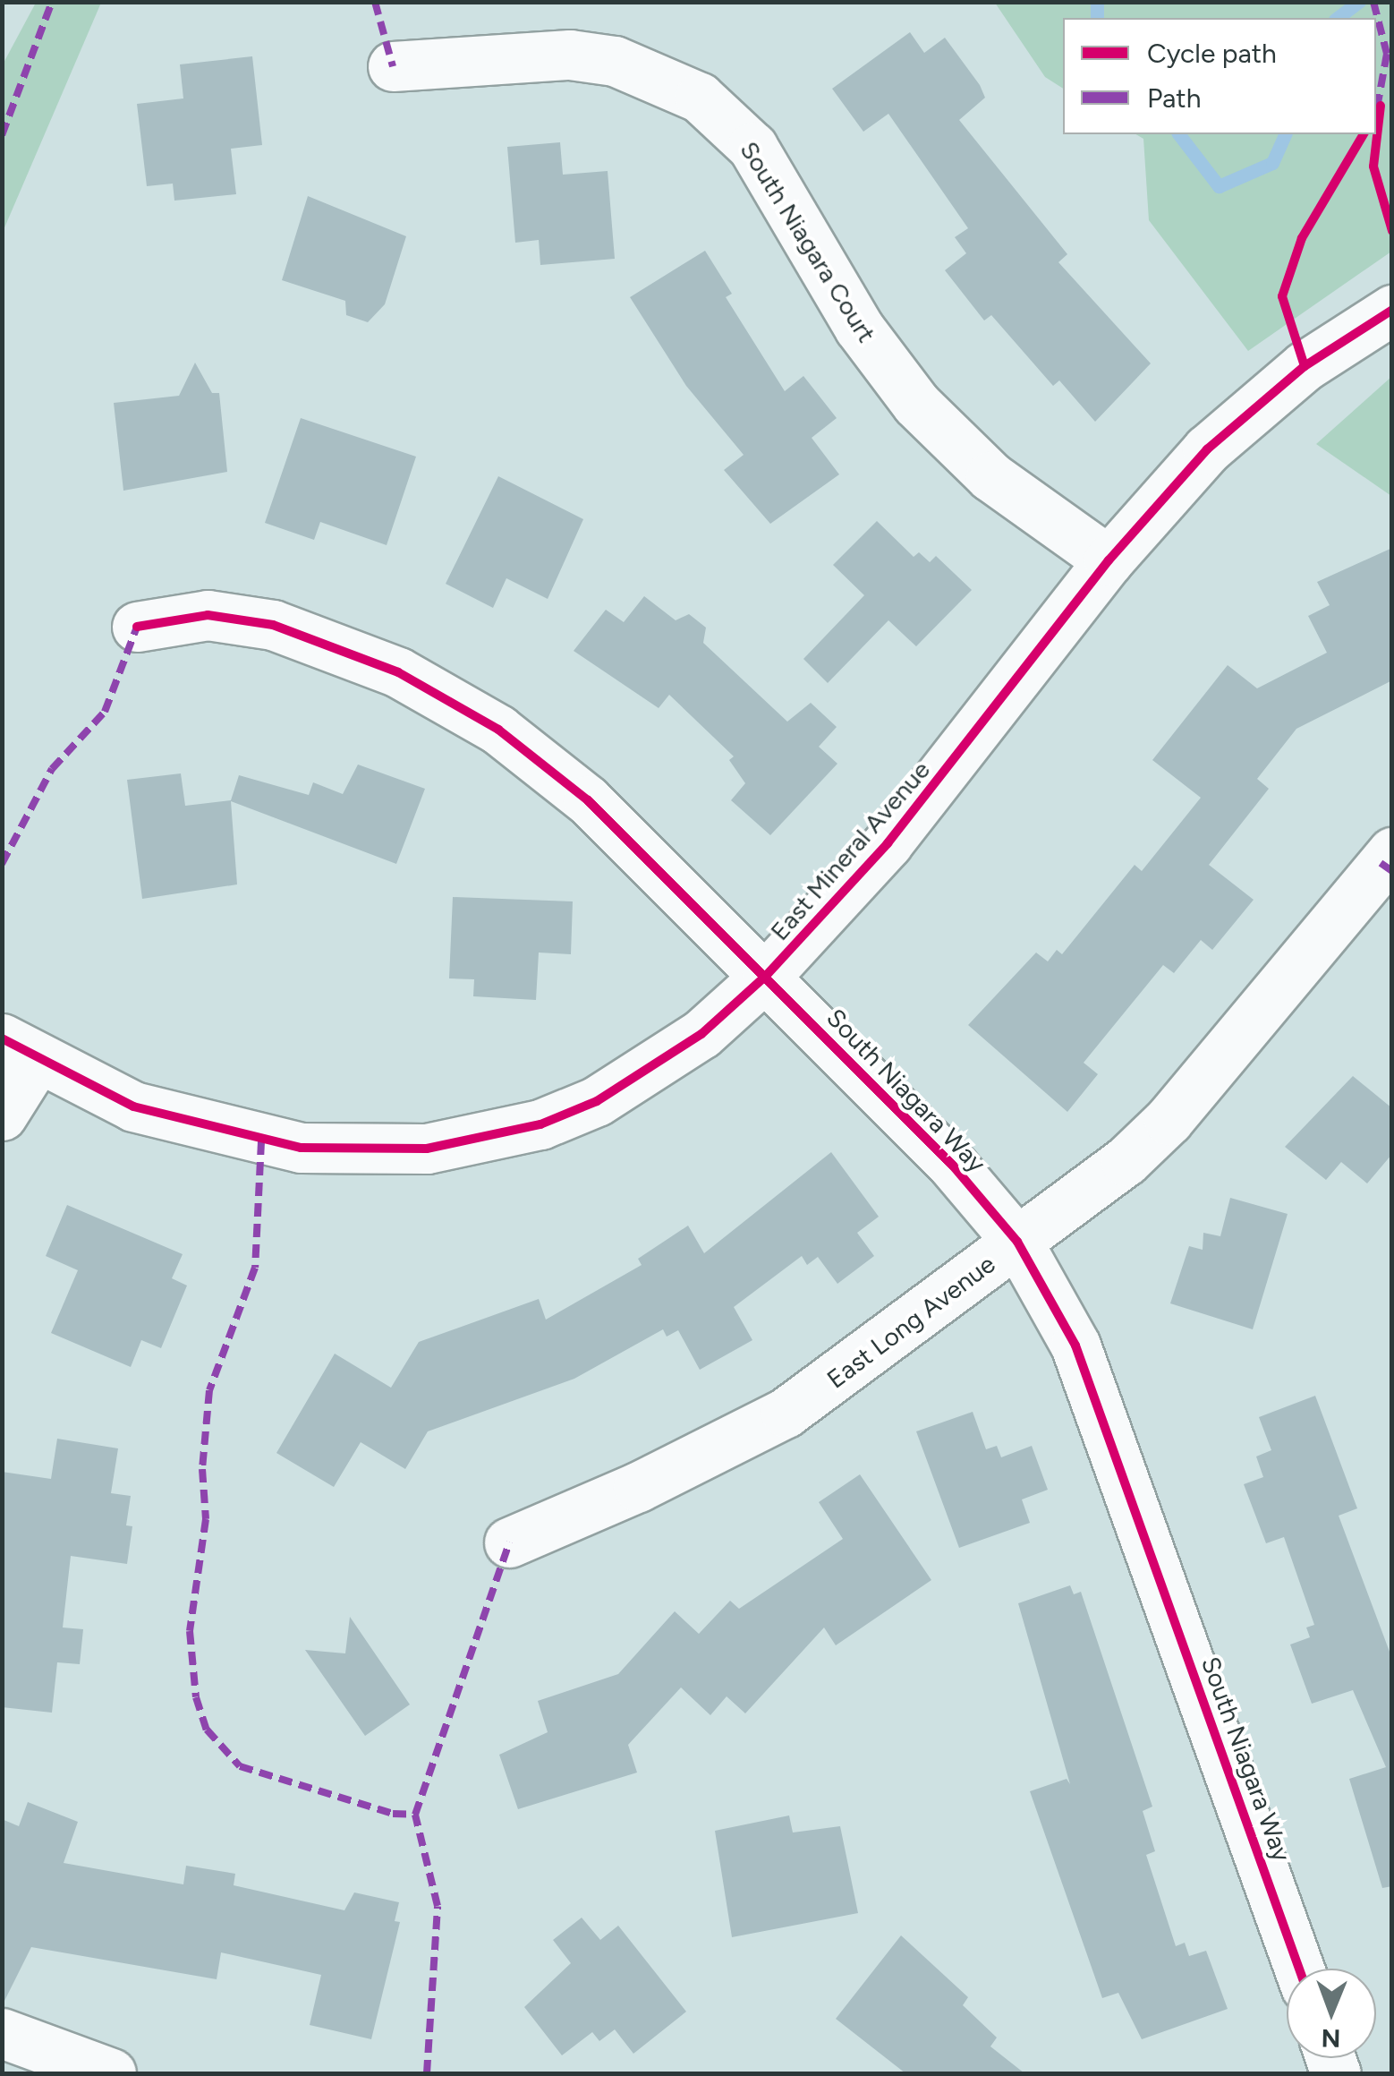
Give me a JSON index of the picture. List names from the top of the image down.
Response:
{
  "streets": {
    "street": [
      "South Niagara Court",
      "East Mineral Avenue",
      "South Niagara Way",
      "East Long Avenue"
    ]
  },
  "crossings": [
    ["South Niagara Court", "East Mineral Avenue"],
    ["East Mineral Avenue", "South Niagara Way"],
    ["South Niagara Way", "East Long Avenue"]
  ],
  "legend": ["Cycle path", "Path"],
  "north": "bottom"
}
